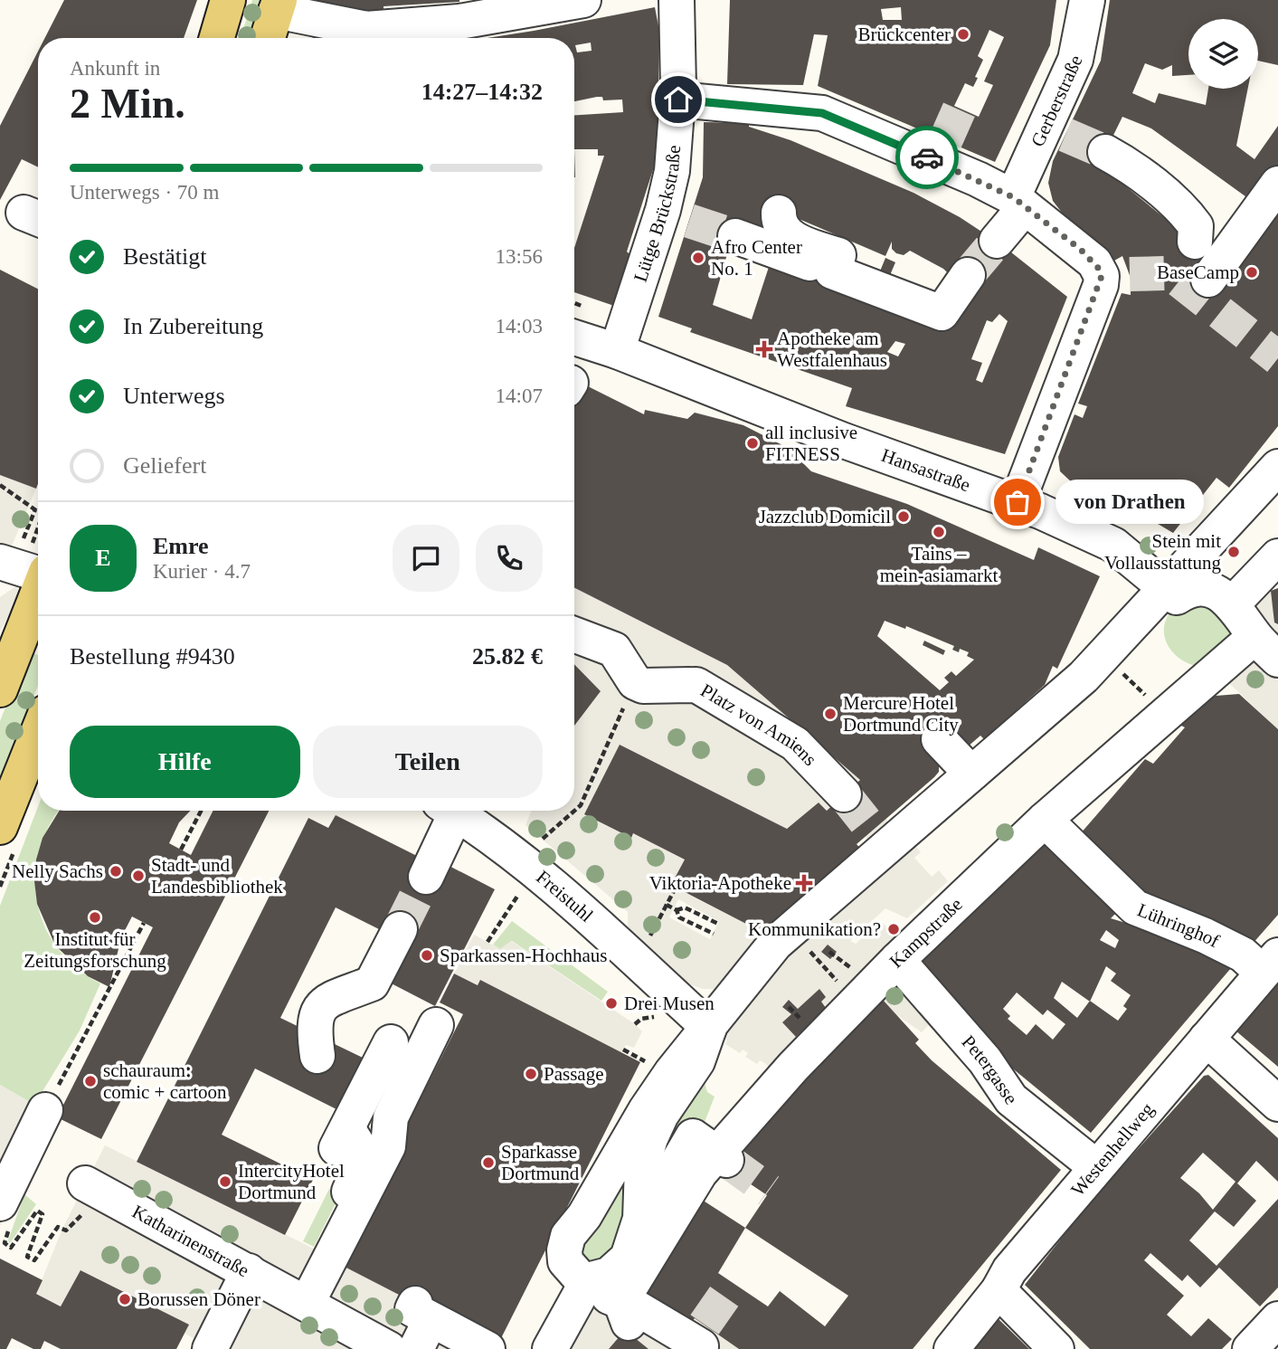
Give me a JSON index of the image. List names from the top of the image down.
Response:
{
  "streets": {
    "street": [
      "Gerberstraße",
      "Lütge Brückstraße",
      "Hansastraße",
      "Platz von Amiens",
      "Freistuhl",
      "Lühringhof",
      "Kampstraße",
      "Petergasse",
      "Westenhellweg",
      "Katharinenstraße"
    ]
  },
  "crossings": [
    ["Lütge Brückstraße", "Hansastraße"],
    ["Hansastraße", "Kampstraße"],
    ["Freistuhl", "Kampstraße"],
    ["Lühringhof", "Kampstraße"],
    ["Lühringhof", "Westenhellweg"],
    ["Kampstraße", "Petergasse"],
    ["Petergasse", "Westenhellweg"]
  ],
  "places": {
    "other": [
      "Brückcenter",
      "Afro Center No. 1",
      "BaseCamp",
      "all inclusive FITNESS",
      "von Drathen",
      "Jazzclub Domicil",
      "Tains – mein-asiamarkt",
      "Stein mit Vollausstattung",
      "Mercure Hotel Dortmund City",
      "Nelly Sachs",
      "Stadt- und Landesbibliothek",
      "Institut für Zeitungsforschung",
      "Kommunikation?",
      "Sparkassen-Hochhaus",
      "Drei Musen",
      "Passage",
      "schauraum: comic + cartoon",
      "Sparkasse Dortmund",
      "IntercityHotel Dortmund",
      "Borussen Döner"
    ],
    "health": ["Apotheke am Westfalenhaus", "Viktoria-Apotheke"]
  },
  "page": {
    "heading": ["2 Min.", "Ankunft in", "14:27–14:32"],
    "panel": [
      "Emre",
      "Kurier · 4.7",
      "Bestellung #9430",
      "25.82 €"
    ],
    "bar": "Unterwegs · 70 m",
    "list": [
      ["Bestätigt", "13:56"],
      ["In Zubereitung", "14:03"],
      ["Unterwegs", "14:07"],
      "Geliefert"
    ],
    "bubble": "von Drathen",
    "round": "E",
    "buttons": ["Hilfe", "Teilen"]
  }
}
